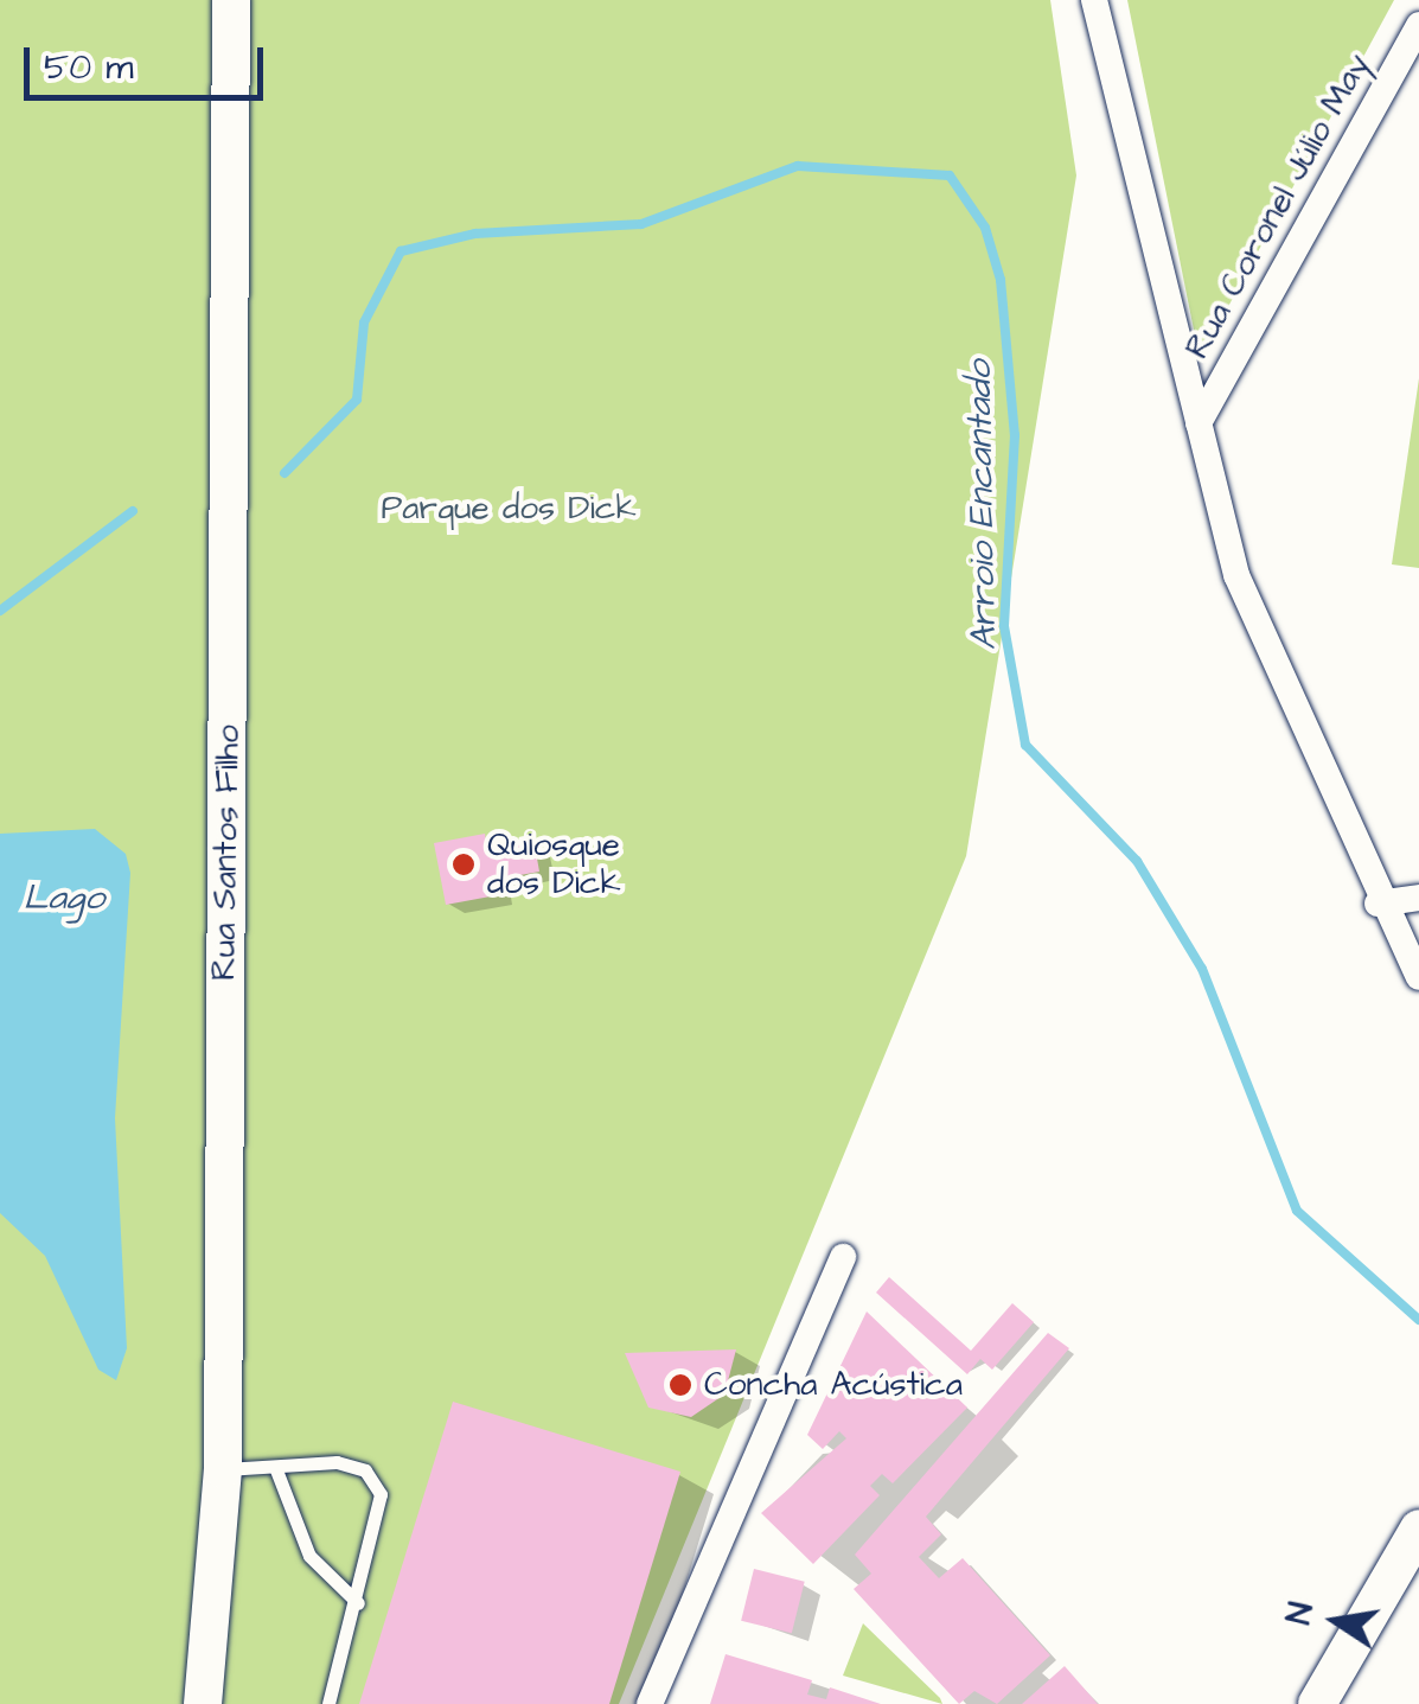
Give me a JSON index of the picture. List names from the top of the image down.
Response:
{
  "streets": {
    "street": ["Rua Coronel Júlio May", "Rua Santos Filho"]
  },
  "water": ["Arroio Encantado", "Lago"],
  "parks": ["Parque dos Dick"],
  "places": ["Quiosque dos Dick", "Concha Acústica"],
  "scale_bar": "50 m",
  "north": "left"
}
